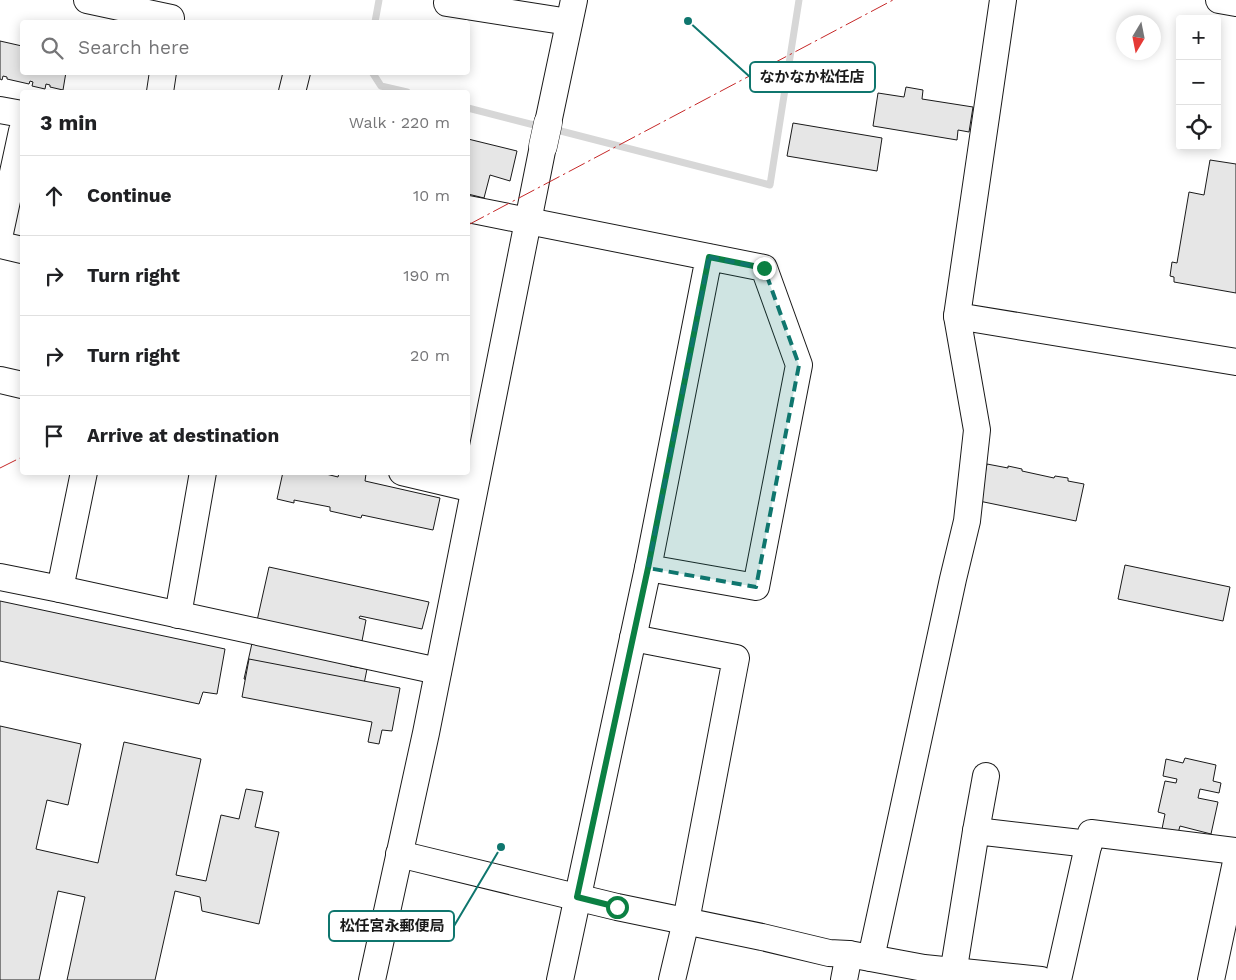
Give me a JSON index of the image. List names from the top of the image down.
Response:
{
  "places": ["なかなか松任店", "松任宮永郵便局"],
  "north": "bottom",
  "page": {
    "map_buttons": ["+", "−"],
    "search": "Search here",
    "heading": ["3 min", "Walk · 220 m"],
    "list": [
      ["Continue", "10 m"],
      ["Turn right", "190 m"],
      ["Turn right", "20 m"],
      "Arrive at destination"
    ]
  }
}
